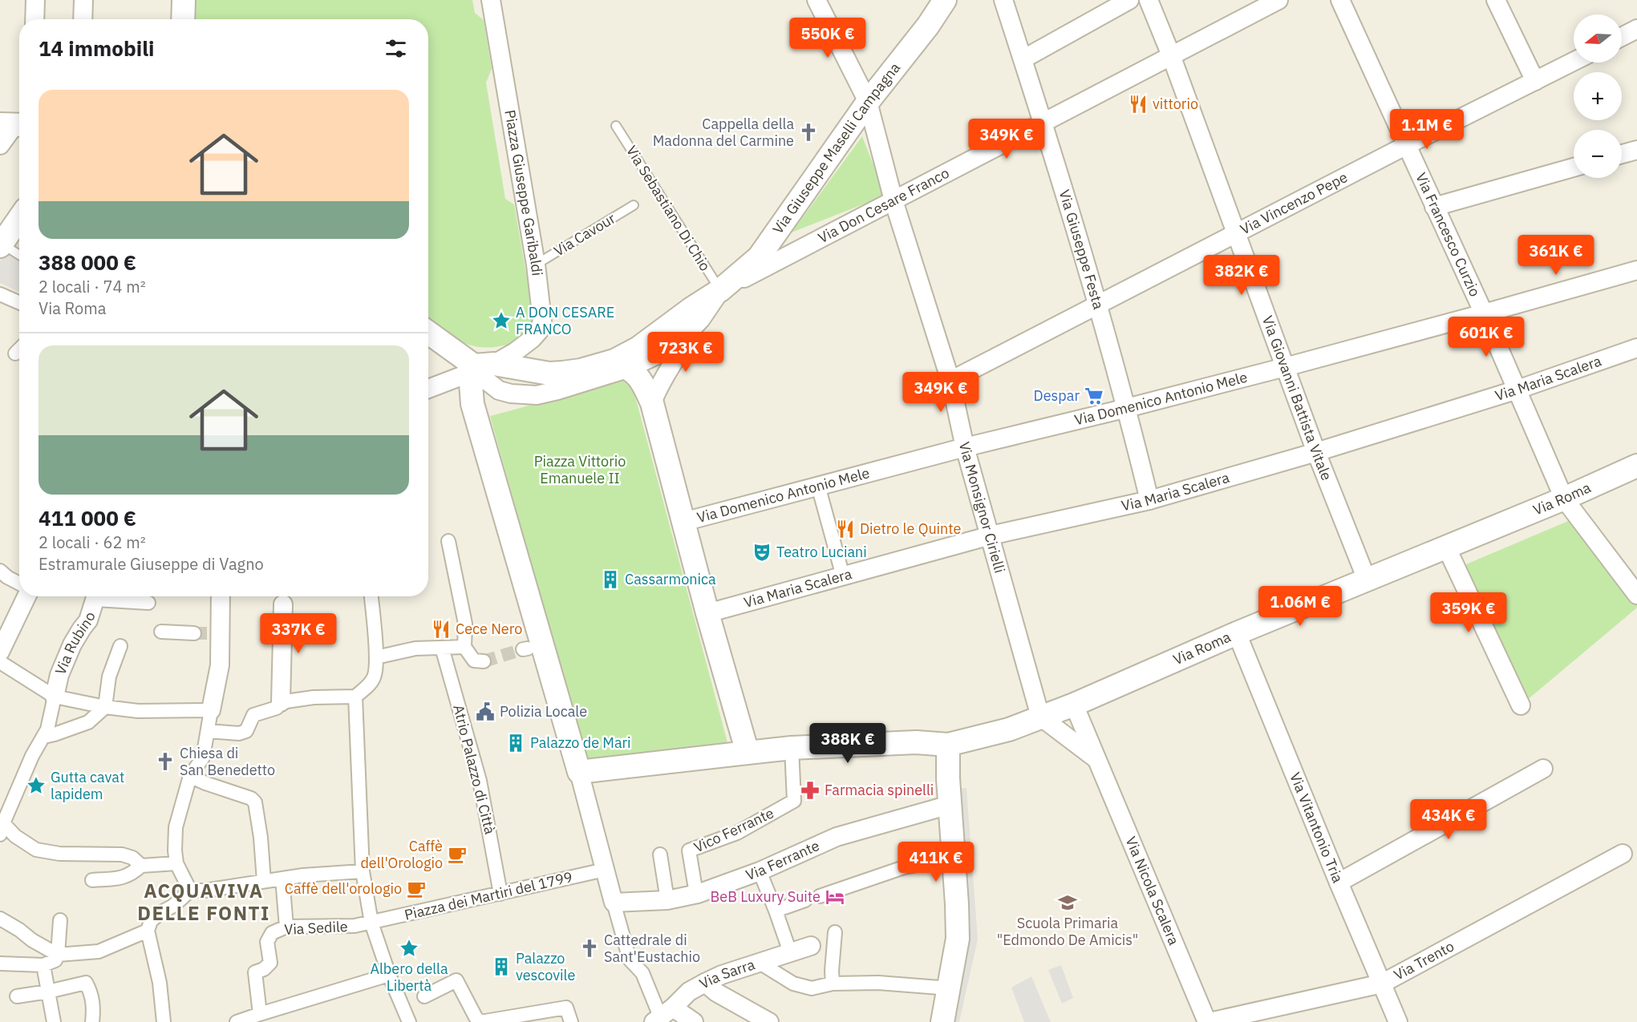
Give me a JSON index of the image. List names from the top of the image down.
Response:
{
  "streets": {
    "street": [
      "Via Giuseppe Maselli Campagna",
      "Piazza Giuseppe Garibaldi",
      "Via Vincenzo Pepe",
      "Via Don Cesare Franco",
      "Via Francesco Curzio",
      "Via Giuseppe Festa",
      "Via Maria Scalera",
      "Via Giovanni Battista Vitale",
      "Via Domenico Antonio Mele",
      "Via Roma",
      "Via Monsignor Cirielli",
      "Via Rubino",
      "Atrio Palazzo di Città",
      "Via Vitantonio Tria",
      "Vico Ferrante",
      "Via Ferrante",
      "Via Nicola Scalera",
      "Piazza dei Martiri del 1799",
      "Via Sedile",
      "Via Trento",
      "Via Sarra"
    ],
    "lane": ["Via Sebastiano Di Chio", "Via Cavour"]
  },
  "crossings": [
    ["Via Giuseppe Maselli Campagna", "Piazza Giuseppe Garibaldi"],
    ["Via Giuseppe Maselli Campagna", "Via Don Cesare Franco"],
    ["Via Giuseppe Maselli Campagna", "Via Sebastiano Di Chio"],
    ["Via Giuseppe Maselli Campagna", "Via Monsignor Cirielli"],
    ["Piazza Giuseppe Garibaldi", "Via Cavour"],
    ["Via Vincenzo Pepe", "Via Francesco Curzio"],
    ["Via Vincenzo Pepe", "Via Giuseppe Festa"],
    ["Via Vincenzo Pepe", "Via Giovanni Battista Vitale"],
    ["Via Vincenzo Pepe", "Via Monsignor Cirielli"],
    ["Via Don Cesare Franco", "Via Sebastiano Di Chio"],
    ["Via Don Cesare Franco", "Via Giuseppe Festa"],
    ["Via Don Cesare Franco", "Via Giovanni Battista Vitale"],
    ["Via Don Cesare Franco", "Via Monsignor Cirielli"],
    ["Via Francesco Curzio", "Via Maria Scalera"],
    ["Via Francesco Curzio", "Via Domenico Antonio Mele"],
    ["Via Francesco Curzio", "Via Roma"],
    ["Via Giuseppe Festa", "Via Maria Scalera"],
    ["Via Giuseppe Festa", "Via Domenico Antonio Mele"],
    ["Via Maria Scalera", "Via Giovanni Battista Vitale"],
    ["Via Maria Scalera", "Via Monsignor Cirielli"],
    ["Via Giovanni Battista Vitale", "Via Domenico Antonio Mele"],
    ["Via Giovanni Battista Vitale", "Via Roma"],
    ["Via Domenico Antonio Mele", "Via Monsignor Cirielli"],
    ["Via Roma", "Via Monsignor Cirielli"],
    ["Via Roma", "Via Vitantonio Tria"],
    ["Via Roma", "Vico Ferrante"],
    ["Via Roma", "Via Nicola Scalera"],
    ["Atrio Palazzo di Città", "Piazza dei Martiri del 1799"],
    ["Via Vitantonio Tria", "Via Trento"],
    ["Vico Ferrante", "Via Ferrante"],
    ["Via Nicola Scalera", "Via Trento"],
    ["Piazza dei Martiri del 1799", "Via Sedile"]
  ],
  "districts": ["ACQUAVIVA DELLE FONTI"],
  "parks": ["Piazza Vittorio Emanuele II"],
  "places": {
    "restaurant": ["vittorio", "Dietro le Quinte", "Cece Nero"],
    "church": ["Cappella della Madonna del Carmine", "Chiesa di San Benedetto", "Cattedrale di Sant'Eustachio"],
    "place": ["A DON CESARE FRANCO", "Gutta cavat lapidem", "Albero della Libertà"],
    "supermarket": ["Despar"],
    "theatre": ["Teatro Luciani"],
    "building": ["Cassarmonica", "Palazzo de Mari", "Palazzo vescovile"],
    "public building": ["Polizia Locale"],
    "pharmacy": ["Farmacia spinelli"],
    "cafe": ["Caffè dell'Orologio", "Caffè dell'orologio"],
    "hotel": ["BeB Luxury Suite"],
    "school or university": ["Scuola Primaria \"Edmondo De Amicis\""]
  },
  "north": "left",
  "page": {
    "map_buttons": ["+", "−"],
    "price": [
      "550K €",
      "1.1M €",
      "349K €",
      "361K €",
      "382K €",
      "601K €",
      "723K €",
      "349K €",
      "1.06M €",
      "359K €",
      "337K €",
      "388K €",
      "434K €",
      "411K €"
    ],
    "heading": "14 immobili",
    "list": [
      {
        "name": "388 000 €",
        "note": "2 locali · 74 m² · Via Roma"
      },
      {
        "name": "411 000 €",
        "note": "2 locali · 62 m² · Estramurale Giuseppe di Vagno"
      }
    ]
  }
}
